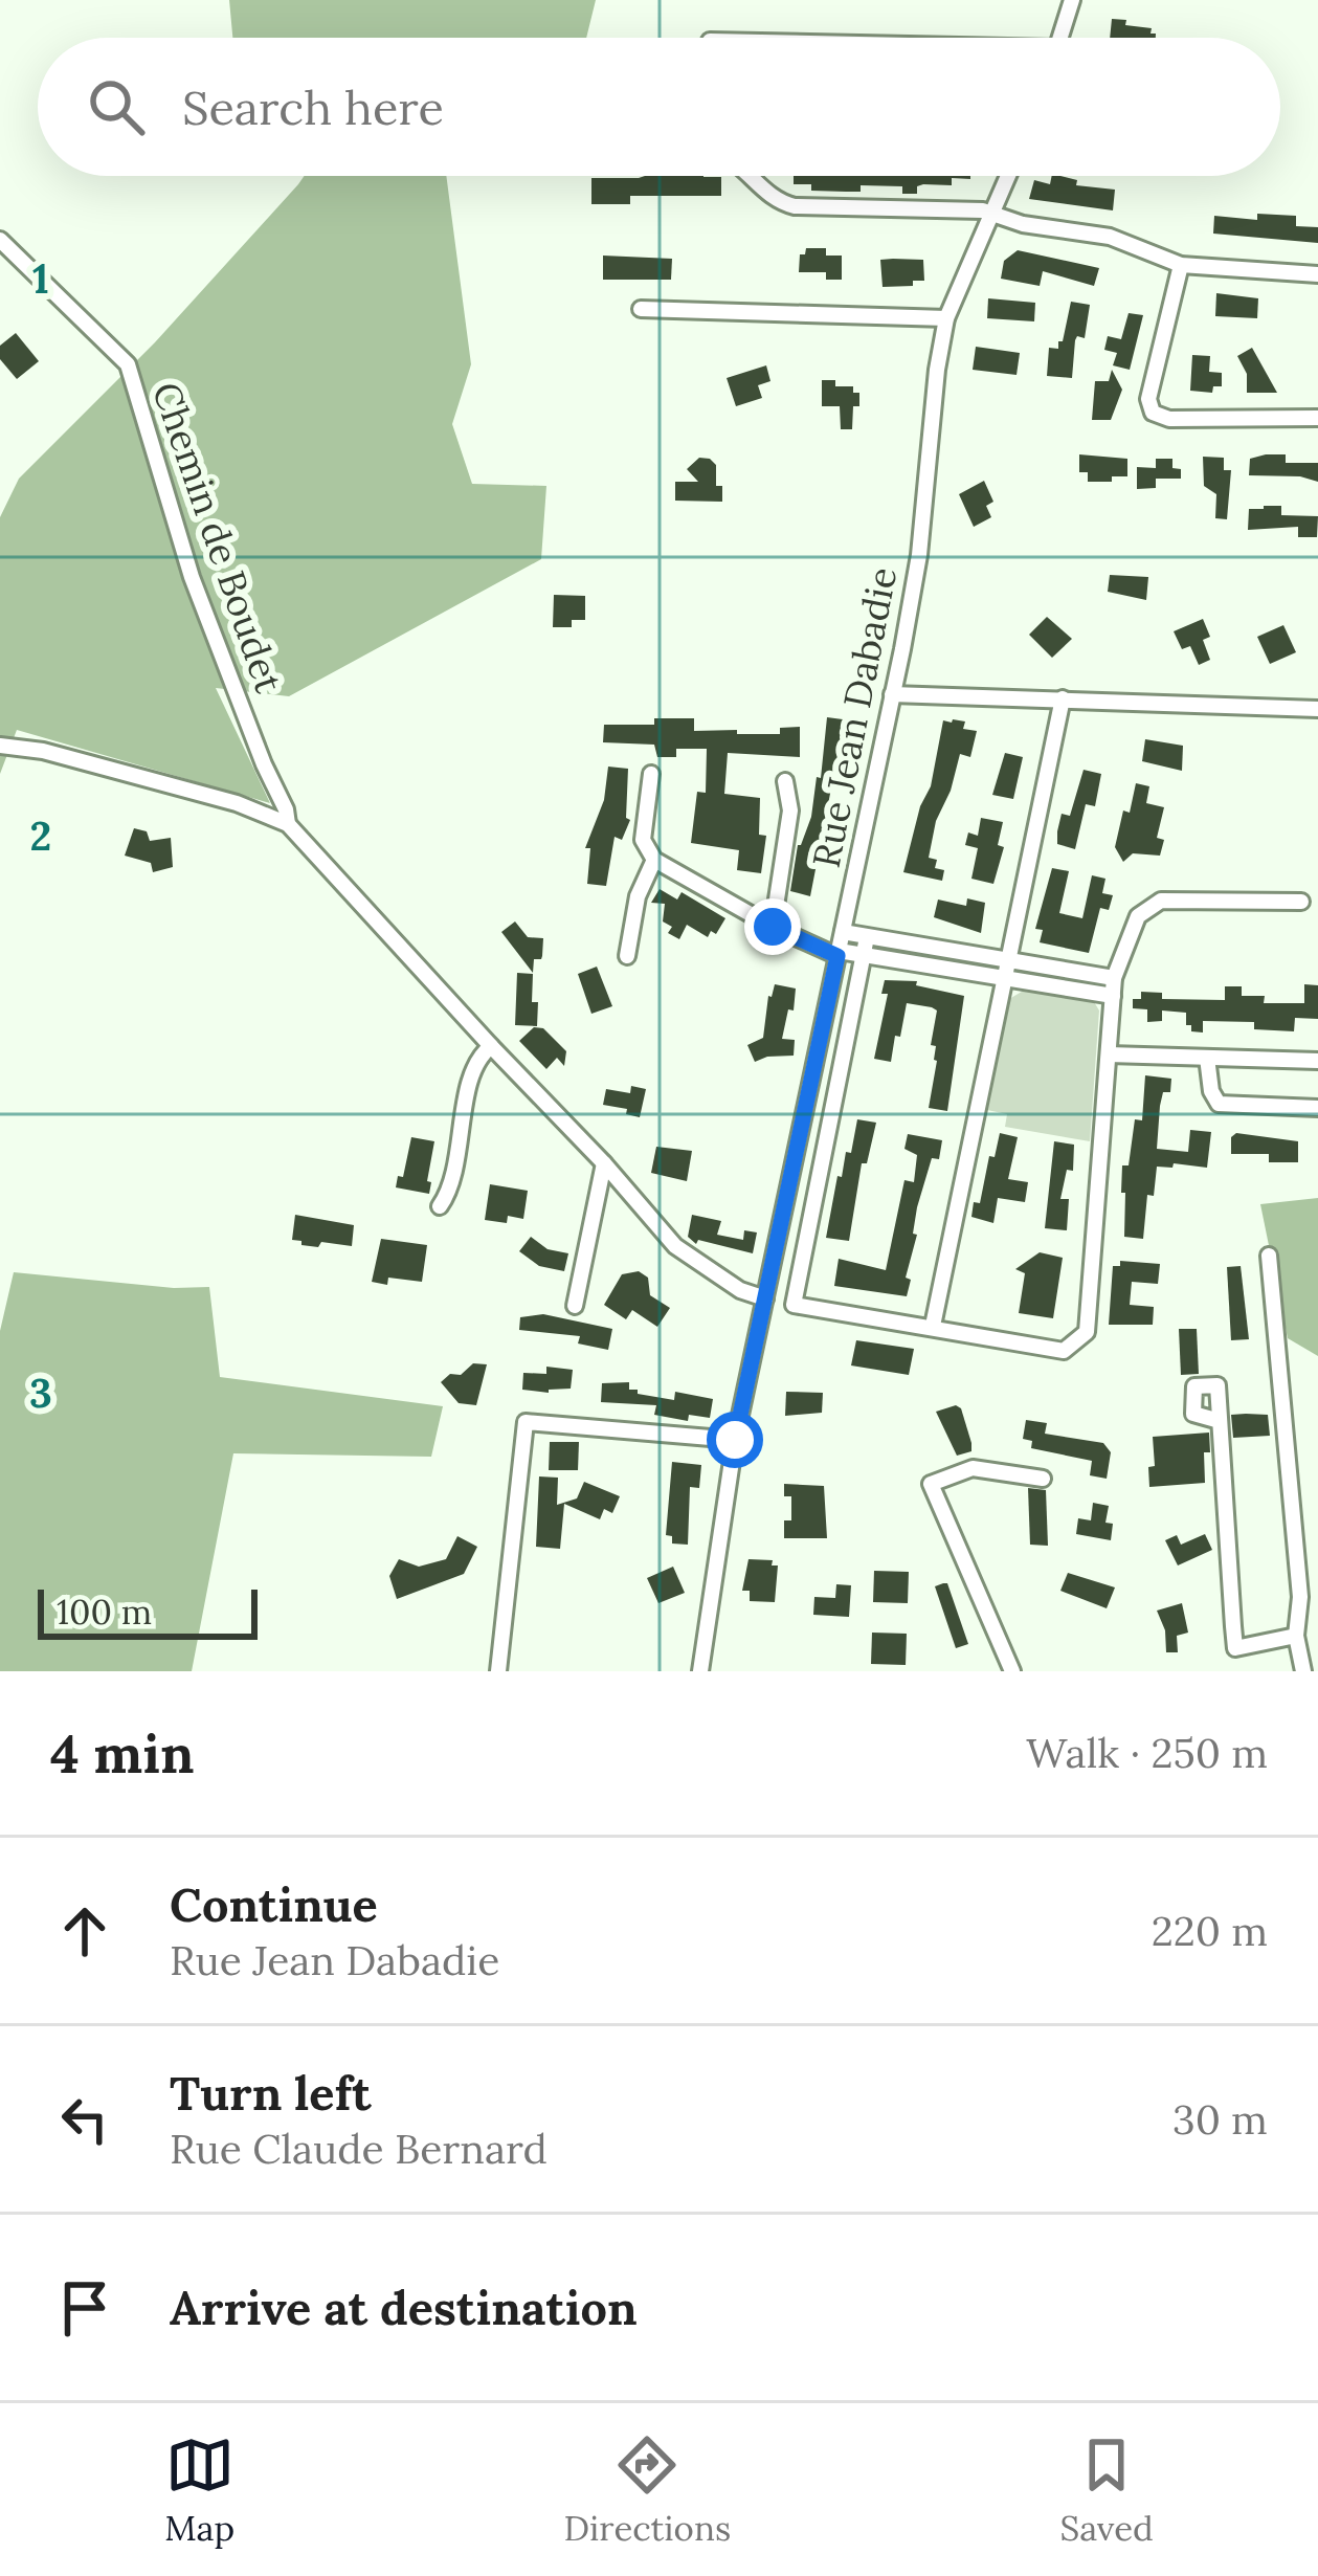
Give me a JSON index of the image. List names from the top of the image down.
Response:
{
  "streets": {
    "street": ["Chemin de Boudet", "Rue Jean Dabadie"]
  },
  "scale_bar": "100 m",
  "page": {
    "search": "Search here",
    "scale": "100 m",
    "heading": ["4 min", "Walk · 250 m"],
    "list": [
      ["Continue", "Rue Jean Dabadie", "220 m"],
      ["Turn left", "Rue Claude Bernard", "30 m"],
      "Arrive at destination"
    ],
    "nav": ["Map", "Directions", "Saved"]
  },
  "grid": {
    "rows": ["1", "2", "3"]
  }
}
